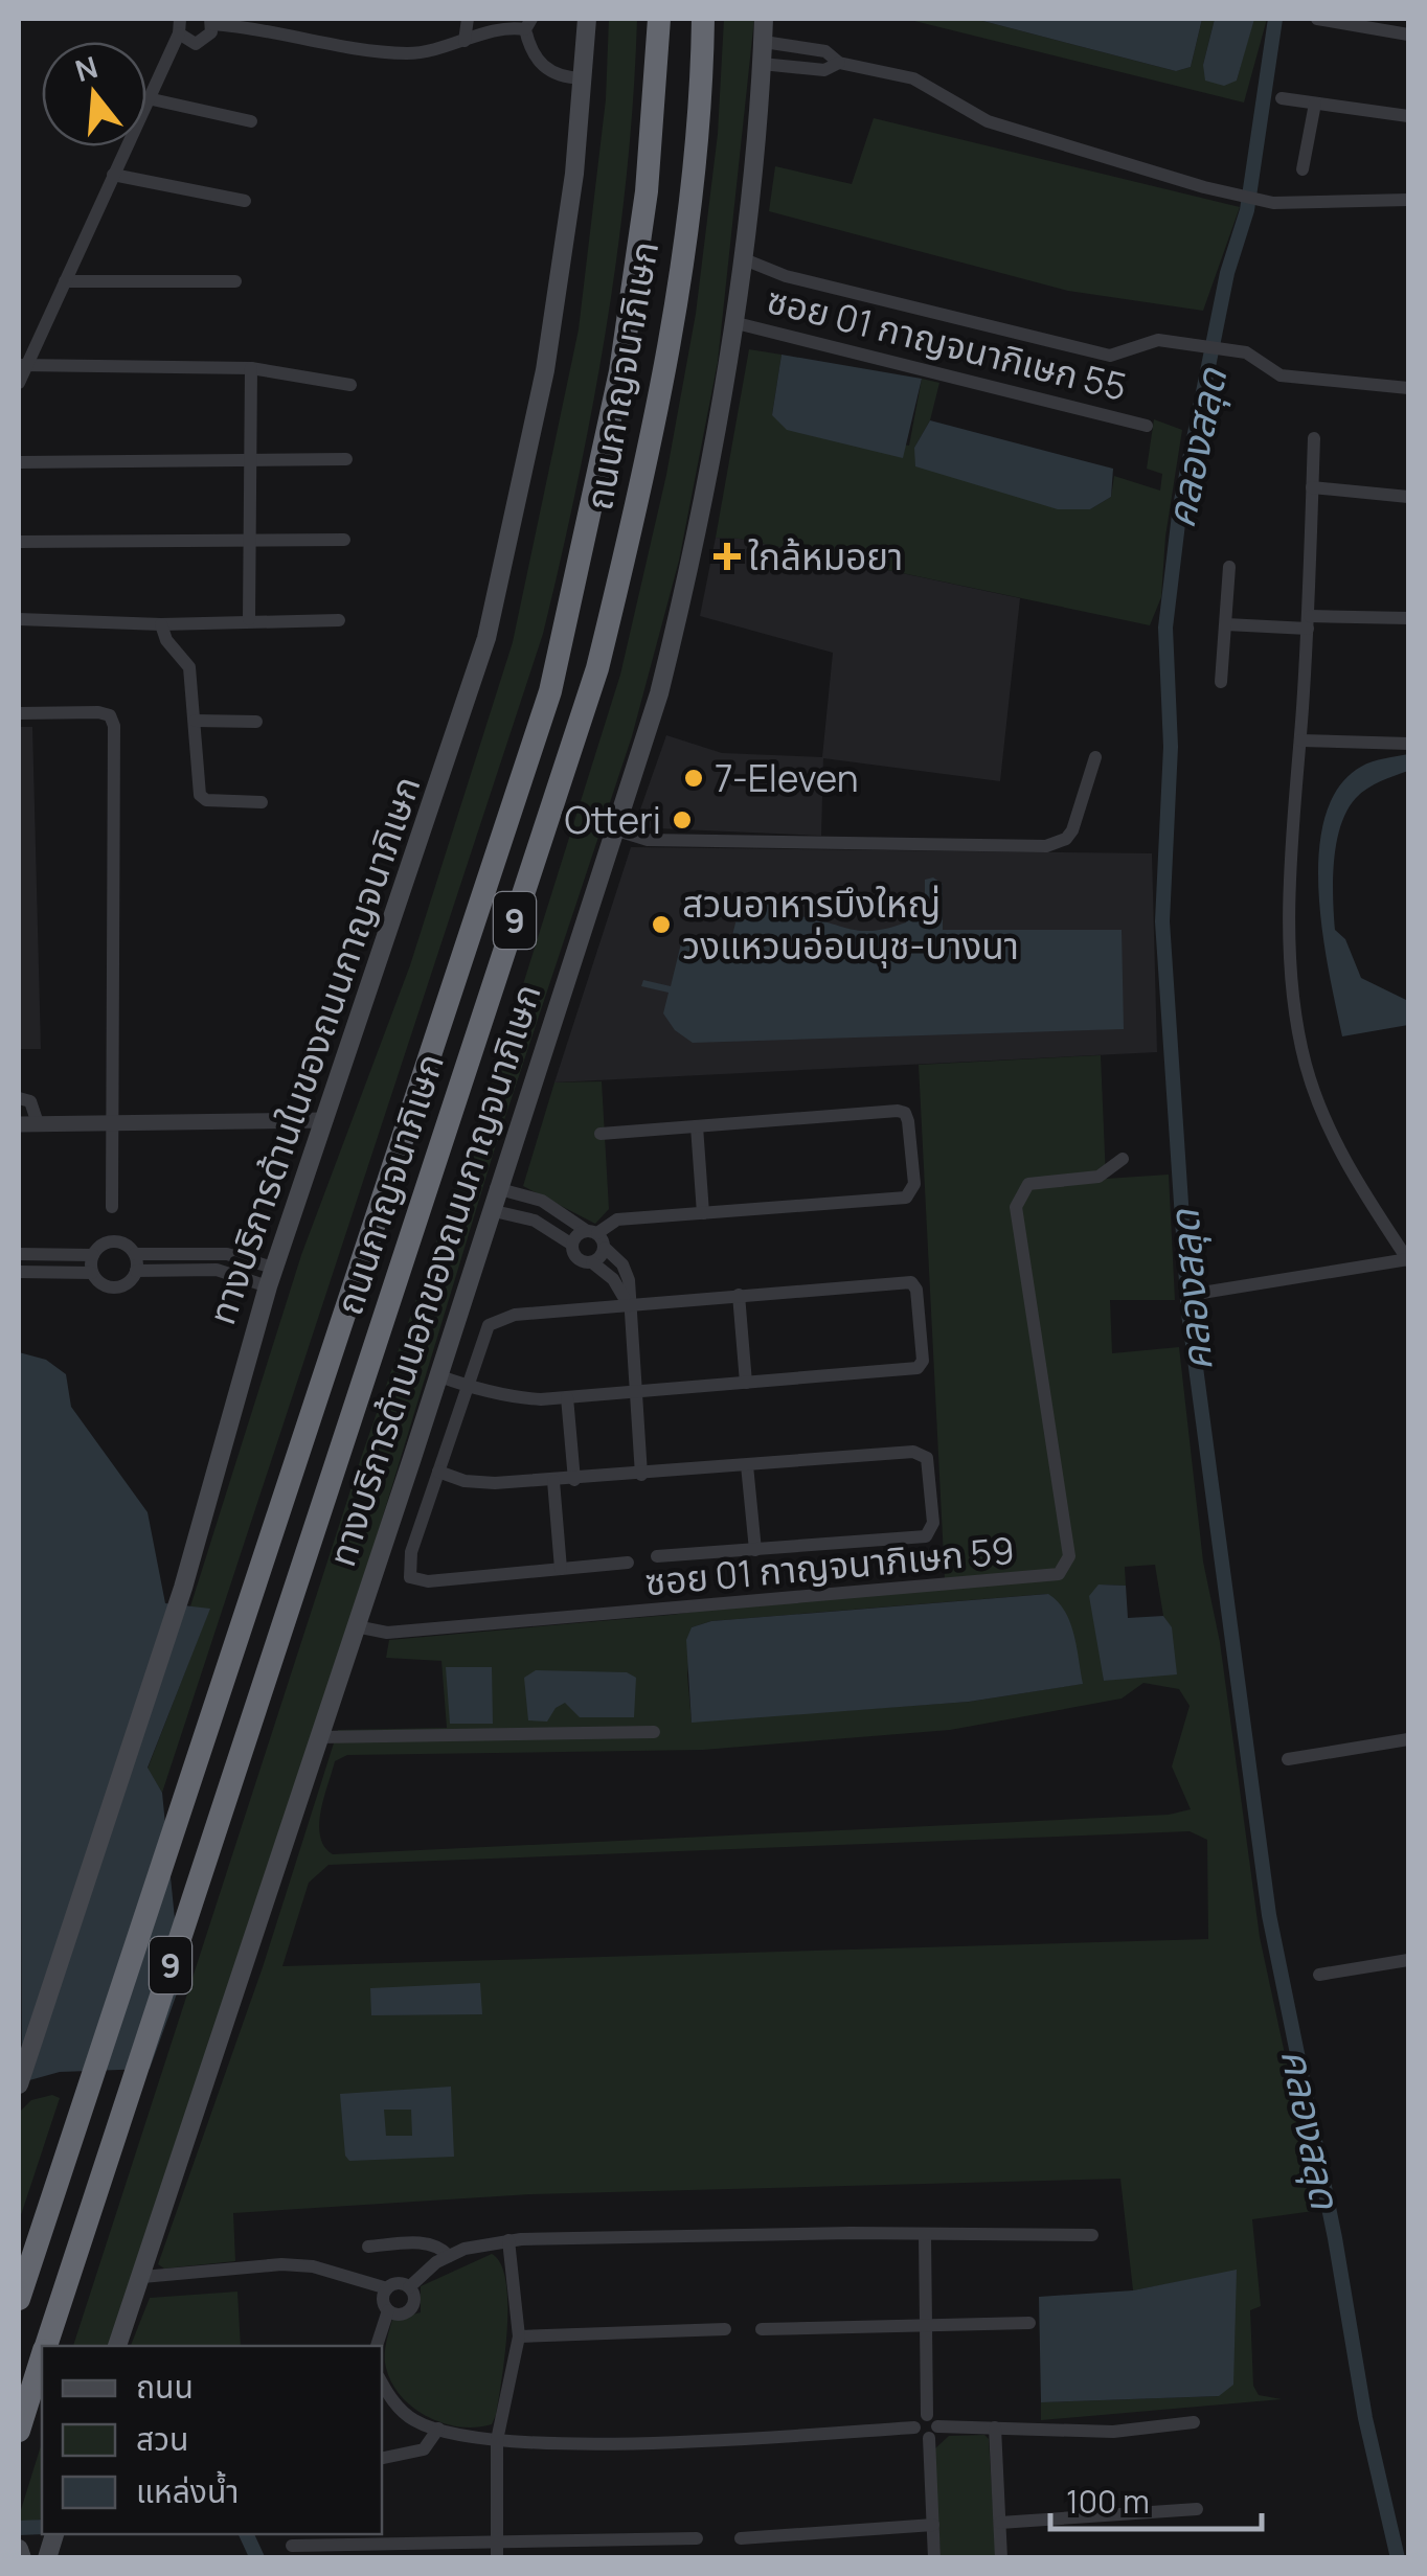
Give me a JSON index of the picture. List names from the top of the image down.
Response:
{
  "streets": {
    "highway": ["ถนนกาญจนาภิเษก", "9"],
    "main road": ["ทางบริการด้านในของถนนกาญจนาภิเษก", "ทางบริการด้านนอกของถนนกาญจนาภิเษก"],
    "street": ["ซอย 01 กาญจนากิเษก 55", "ซอย 01 กาญจนาภิเษก 59"]
  },
  "crossings": [
    ["ซอย 01 กาญจนากิเษก 55", "ทางบริการด้านนอกของถนนกาญจนาภิเษก"],
    ["ทางบริการด้านนอกของถนนกาญจนาภิเษก", "ซอย 01 กาญจนาภิเษก 59"]
  ],
  "water": ["คลองสลุด"],
  "places": {
    "health": ["ใกล้หมอยา"],
    "other": ["7-Eleven", "Otteri", "สวนอาหารบึงใหญ่ วงแหวนอ่อนนุช-บางนา"]
  },
  "legend": ["ถนน", "สวน", "แหล่งน้ำ"],
  "scale_bar": "100 m",
  "north": "top"
}
